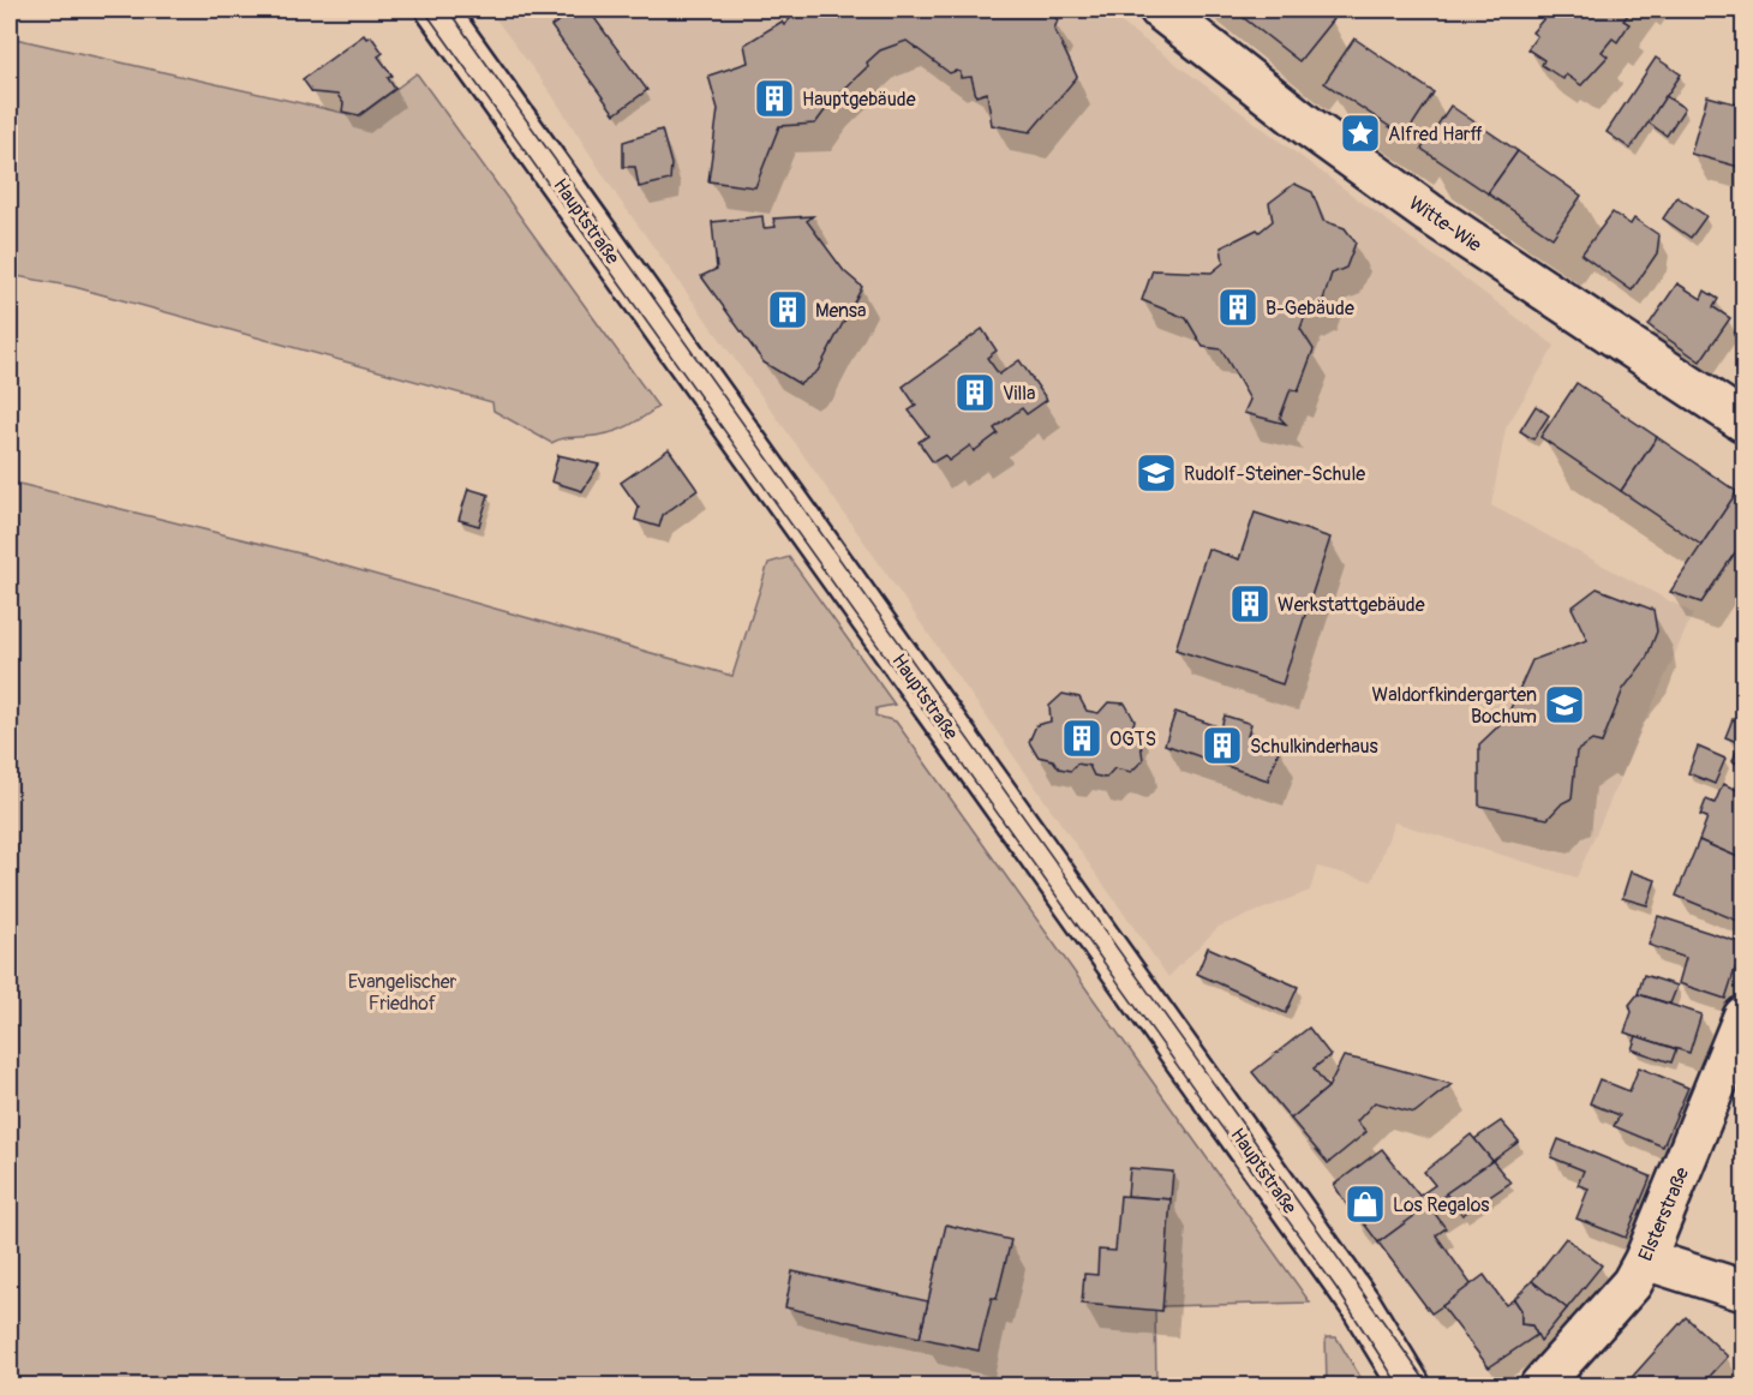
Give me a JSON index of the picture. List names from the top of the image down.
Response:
{
  "streets": {
    "main road": ["Hauptstraße", "Witte-Wie", "Elsterstraße"]
  },
  "parks": ["Evangelischer Friedhof"],
  "places": {
    "building": [
      "Hauptgebäude",
      "B-Gebäude",
      "Mensa",
      "Villa",
      "Werkstattgebäude",
      "OGTS",
      "Schulkinderhaus"
    ],
    "place": ["Alfred Harff"],
    "school or university": ["Rudolf-Steiner-Schule", "Waldorfkindergarten Bochum"],
    "shop": ["Los Regalos"]
  }
}
